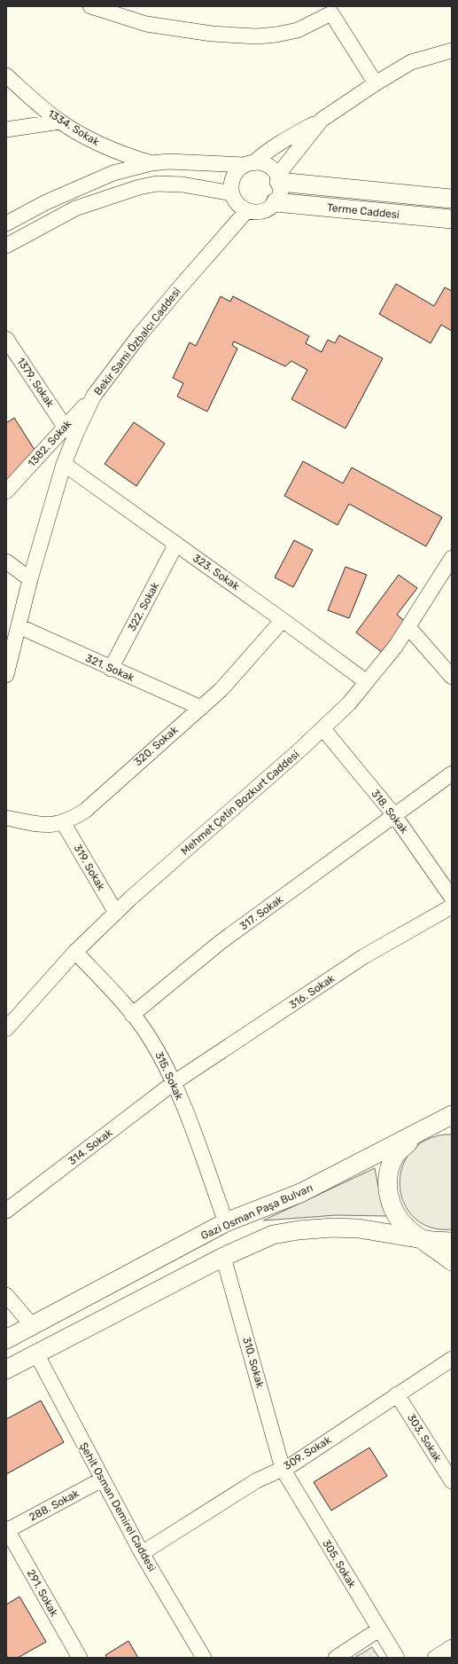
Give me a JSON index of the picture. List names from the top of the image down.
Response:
{
  "streets": {
    "main road": ["Terme Caddesi", "Gazi Osman Paşa Bulvarı"],
    "street": [
      "1334. Sokak",
      "Bekir Sami Özbalcı Caddesi",
      "1379. Sokak",
      "1382. Sokak",
      "323. Sokak",
      "322. Sokak",
      "321. Sokak",
      "320. Sokak",
      "Mehmet Çetin Bozkurt Caddesi",
      "318. Sokak",
      "319. Sokak",
      "317. Sokak",
      "316. Sokak",
      "315. Sokak",
      "314. Sokak",
      "310. Sokak",
      "303. Sokak",
      "309. Sokak",
      "288. Sokak",
      "Şehit Osman Demirel Caddesi",
      "305. Sokak",
      "291. Sokak"
    ]
  },
  "crossings": [
    ["Terme Caddesi", "Bekir Sami Özbalcı Caddesi"],
    ["Bekir Sami Özbalcı Caddesi", "1382. Sokak"],
    ["Bekir Sami Özbalcı Caddesi", "323. Sokak"],
    ["Bekir Sami Özbalcı Caddesi", "321. Sokak"],
    ["1379. Sokak", "1382. Sokak"],
    ["323. Sokak", "322. Sokak"],
    ["323. Sokak", "320. Sokak"],
    ["323. Sokak", "Mehmet Çetin Bozkurt Caddesi"],
    ["322. Sokak", "321. Sokak"],
    ["321. Sokak", "320. Sokak"],
    ["320. Sokak", "319. Sokak"],
    ["Mehmet Çetin Bozkurt Caddesi", "318. Sokak"],
    ["Mehmet Çetin Bozkurt Caddesi", "319. Sokak"],
    ["Mehmet Çetin Bozkurt Caddesi", "315. Sokak"],
    ["318. Sokak", "317. Sokak"],
    ["317. Sokak", "315. Sokak"],
    ["316. Sokak", "315. Sokak"],
    ["316. Sokak", "314. Sokak"],
    ["315. Sokak", "314. Sokak"],
    ["315. Sokak", "Gazi Osman Paşa Bulvarı"],
    ["310. Sokak", "309. Sokak"],
    ["310. Sokak", "305. Sokak"],
    ["303. Sokak", "309. Sokak"],
    ["309. Sokak", "Şehit Osman Demirel Caddesi"],
    ["309. Sokak", "305. Sokak"],
    ["288. Sokak", "Şehit Osman Demirel Caddesi"],
    ["288. Sokak", "291. Sokak"]
  ]
}
